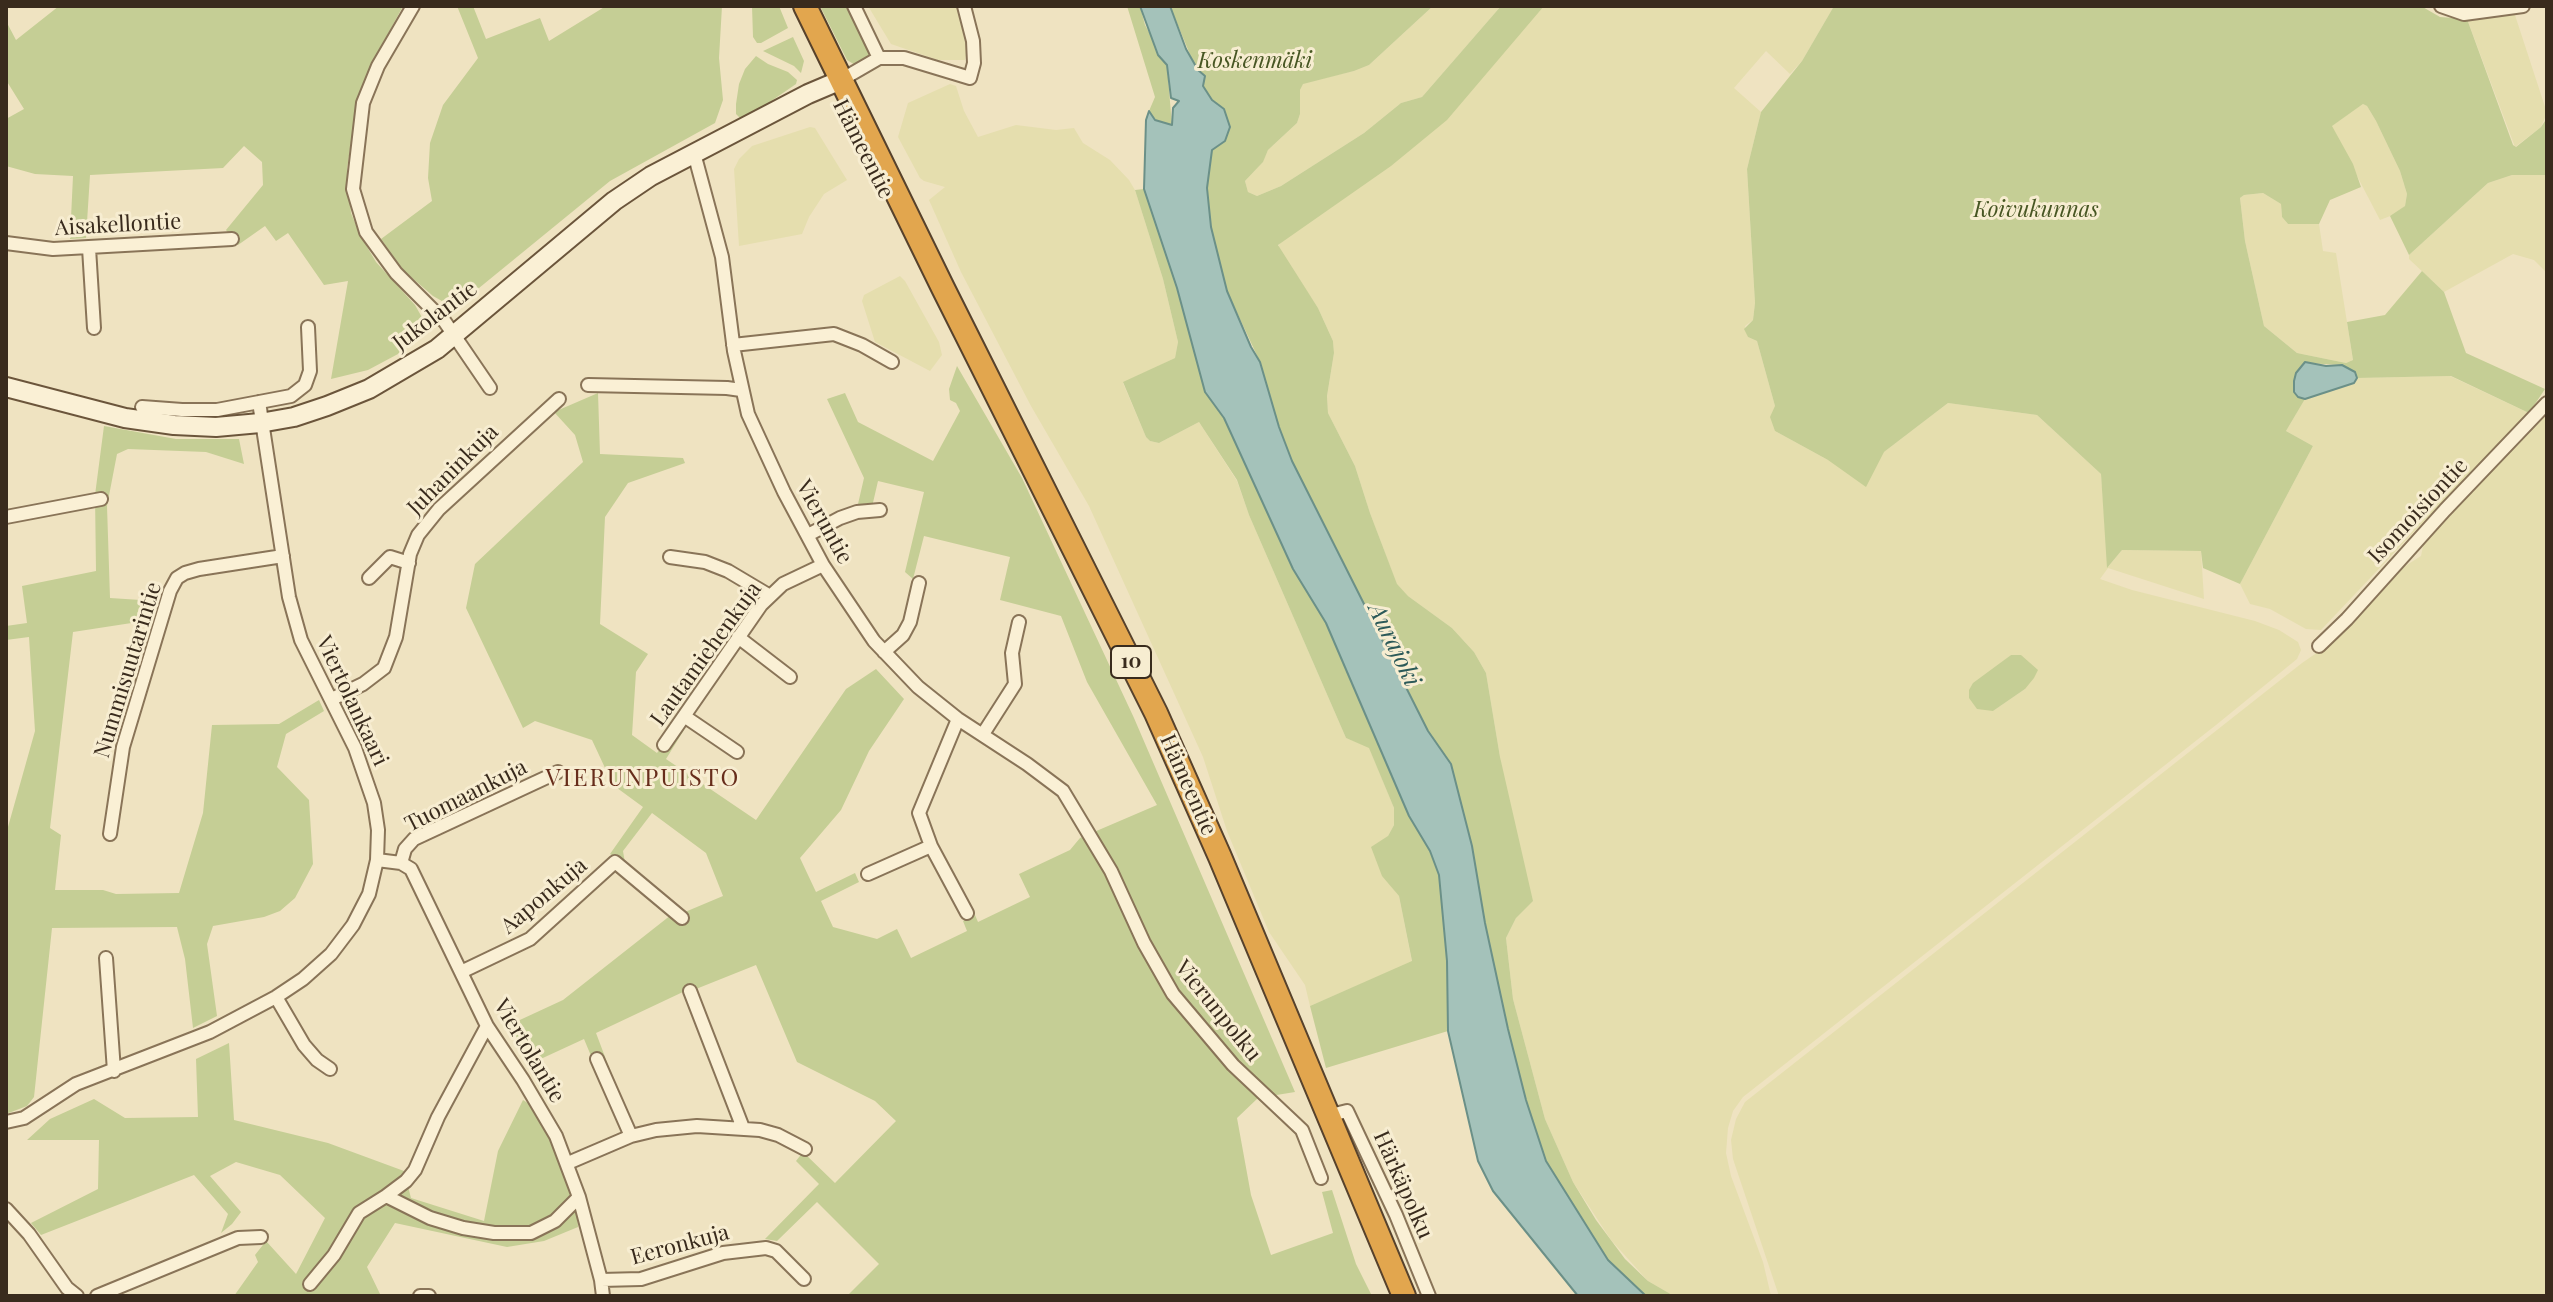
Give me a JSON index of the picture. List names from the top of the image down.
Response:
{
  "streets": {
    "highway": ["Hämeentie", "10"],
    "street": [
      "Aisakellontie",
      "Jukolantie",
      "Juhaninkuja",
      "Isomoisiontie",
      "Vieruntie",
      "Lautamiehenkuja",
      "Nummisuutarintie",
      "Viertolankaari",
      "Tuomaankuja",
      "Aaponkuja",
      "Vierunpolku",
      "Viertolantie",
      "Härkäpolku",
      "Eeronkuja"
    ]
  },
  "crossings": [
    ["Hämeentie", "Jukolantie"],
    ["Hämeentie", "Härkäpolku"],
    ["Jukolantie", "Vieruntie"],
    ["Jukolantie", "Viertolankaari"],
    ["Juhaninkuja", "Viertolankaari"],
    ["Vieruntie", "Lautamiehenkuja"],
    ["Vieruntie", "Vierunpolku"],
    ["Nummisuutarintie", "Viertolankaari"],
    ["Tuomaankuja", "Viertolantie"],
    ["Aaponkuja", "Viertolantie"],
    ["Viertolantie", "Eeronkuja"]
  ],
  "districts": ["VIERUNPUISTO"],
  "water": ["Aurajoki"],
  "parks": ["Koskenmäki", "Koivukunnas"]
}
